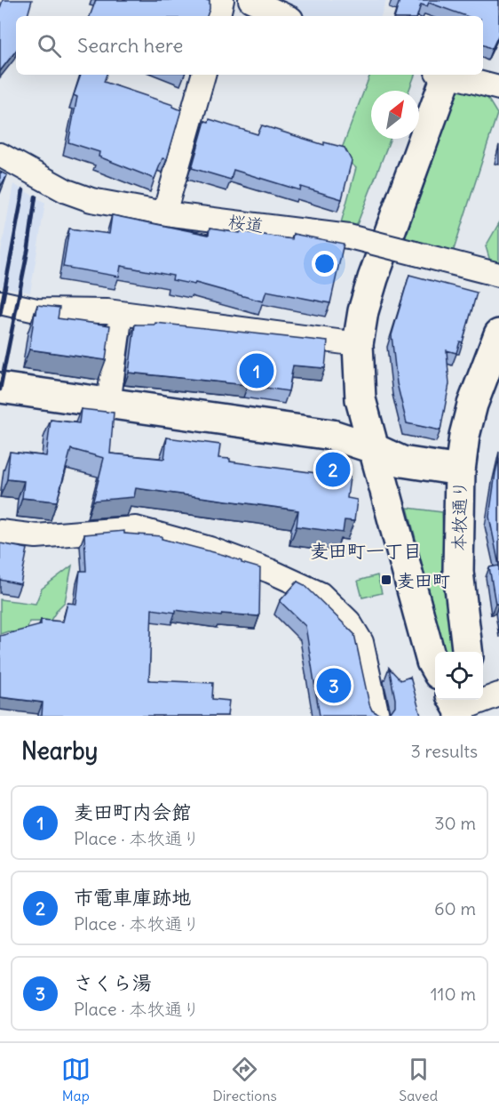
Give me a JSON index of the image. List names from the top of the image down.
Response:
{
  "streets": {
    "street": ["桜道", "本牧通り"]
  },
  "districts": ["麦田町一丁目"],
  "places": {
    "transit": ["麦田町"]
  },
  "north": "top right",
  "page": {
    "search": "Search here",
    "pins": ["1", "2", "3"],
    "heading": ["Nearby", "3 results"],
    "list": [
      {
        "mark": "1",
        "name": "麦田町内会館",
        "note": "Place · 本牧通り",
        "value": "30 m"
      },
      {
        "mark": "2",
        "name": "市電車庫跡地",
        "note": "Place · 本牧通り",
        "value": "60 m"
      },
      {
        "mark": "3",
        "name": "さくら湯",
        "note": "Place · 本牧通り",
        "value": "110 m"
      }
    ],
    "nav": ["Map", "Directions", "Saved"]
  }
}
